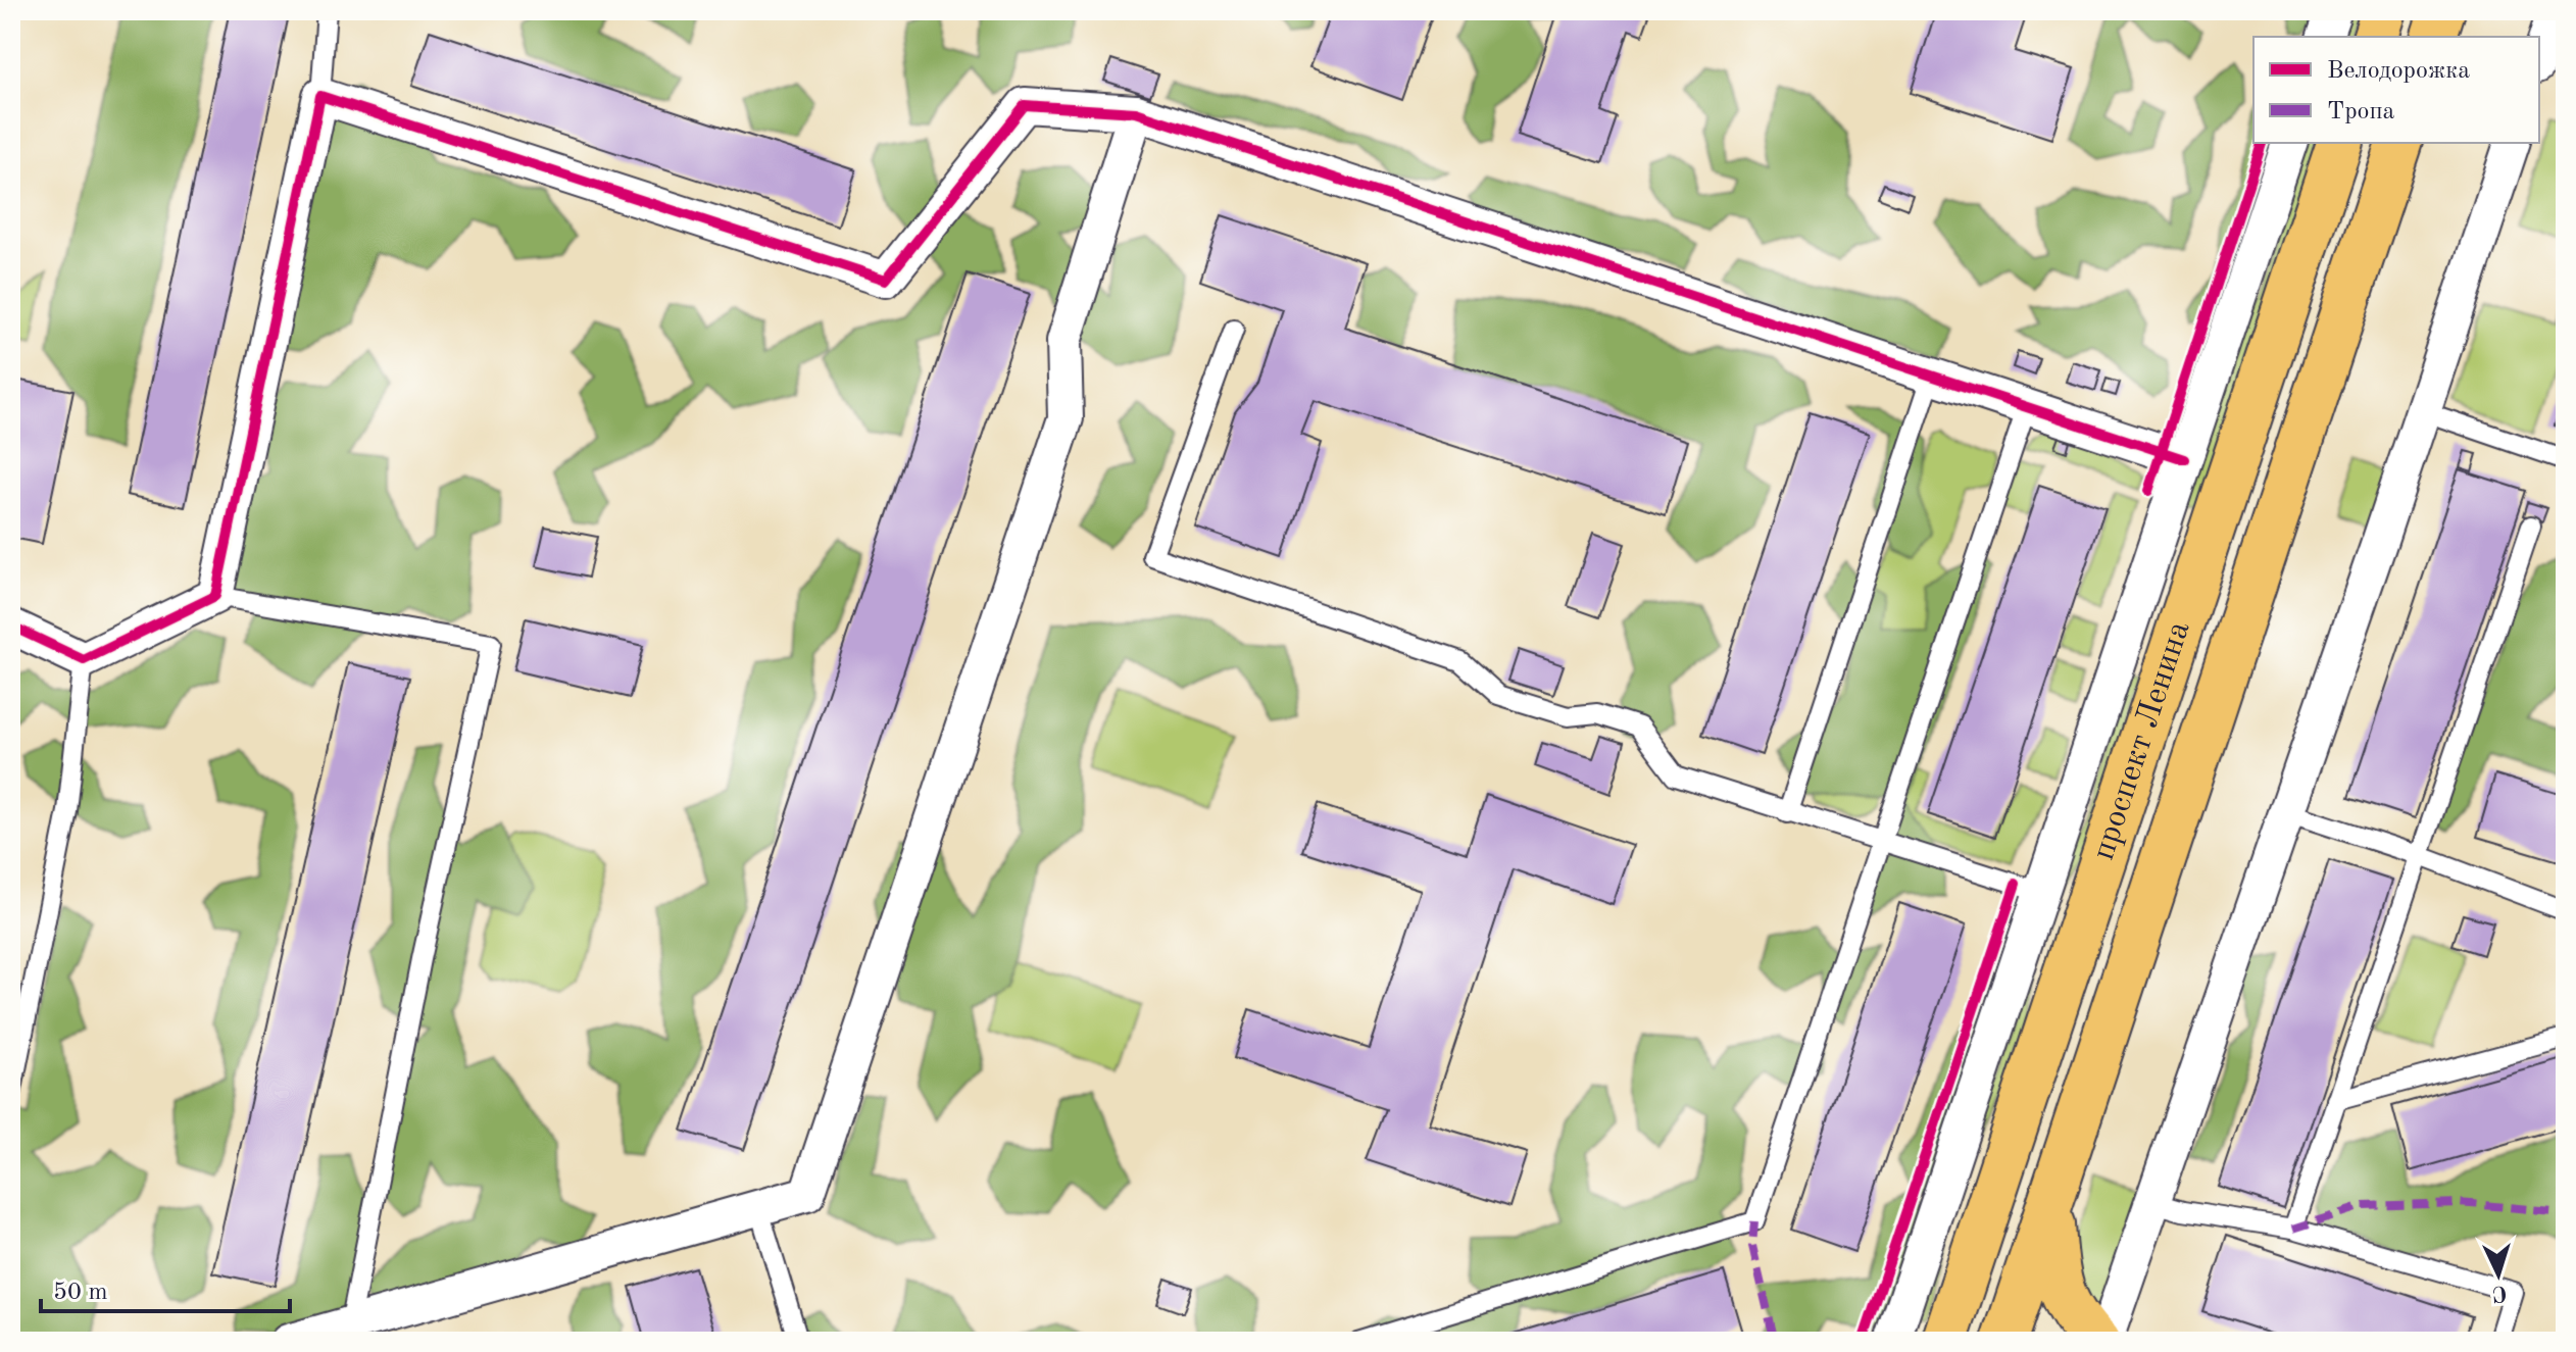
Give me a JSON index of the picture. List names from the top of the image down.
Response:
{
  "streets": {
    "main road": ["проспект Ленина"]
  },
  "legend": ["Велодорожка", "Тропа"],
  "scale_bar": "50 m",
  "north": "bottom"
}
